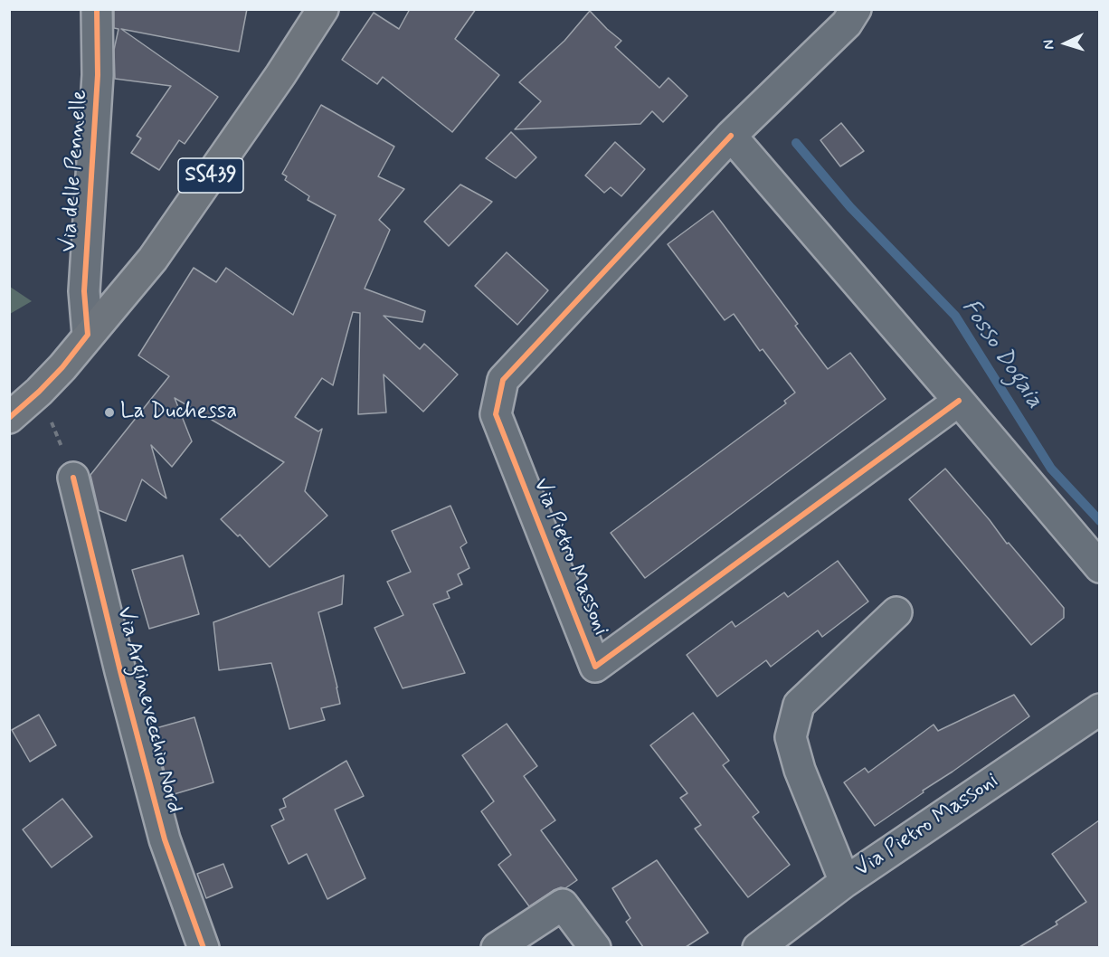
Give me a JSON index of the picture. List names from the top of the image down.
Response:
{
  "streets": {
    "main road": ["SS439"],
    "street": ["Via delle Pennelle", "Via Pietro Massoni", "Via Arginevecchio Nord"]
  },
  "crossings": [
    ["Via delle Pennelle", "SS439"]
  ],
  "water": ["Fosso Dogaia"],
  "places": ["La Duchessa"],
  "north": "left"
}
